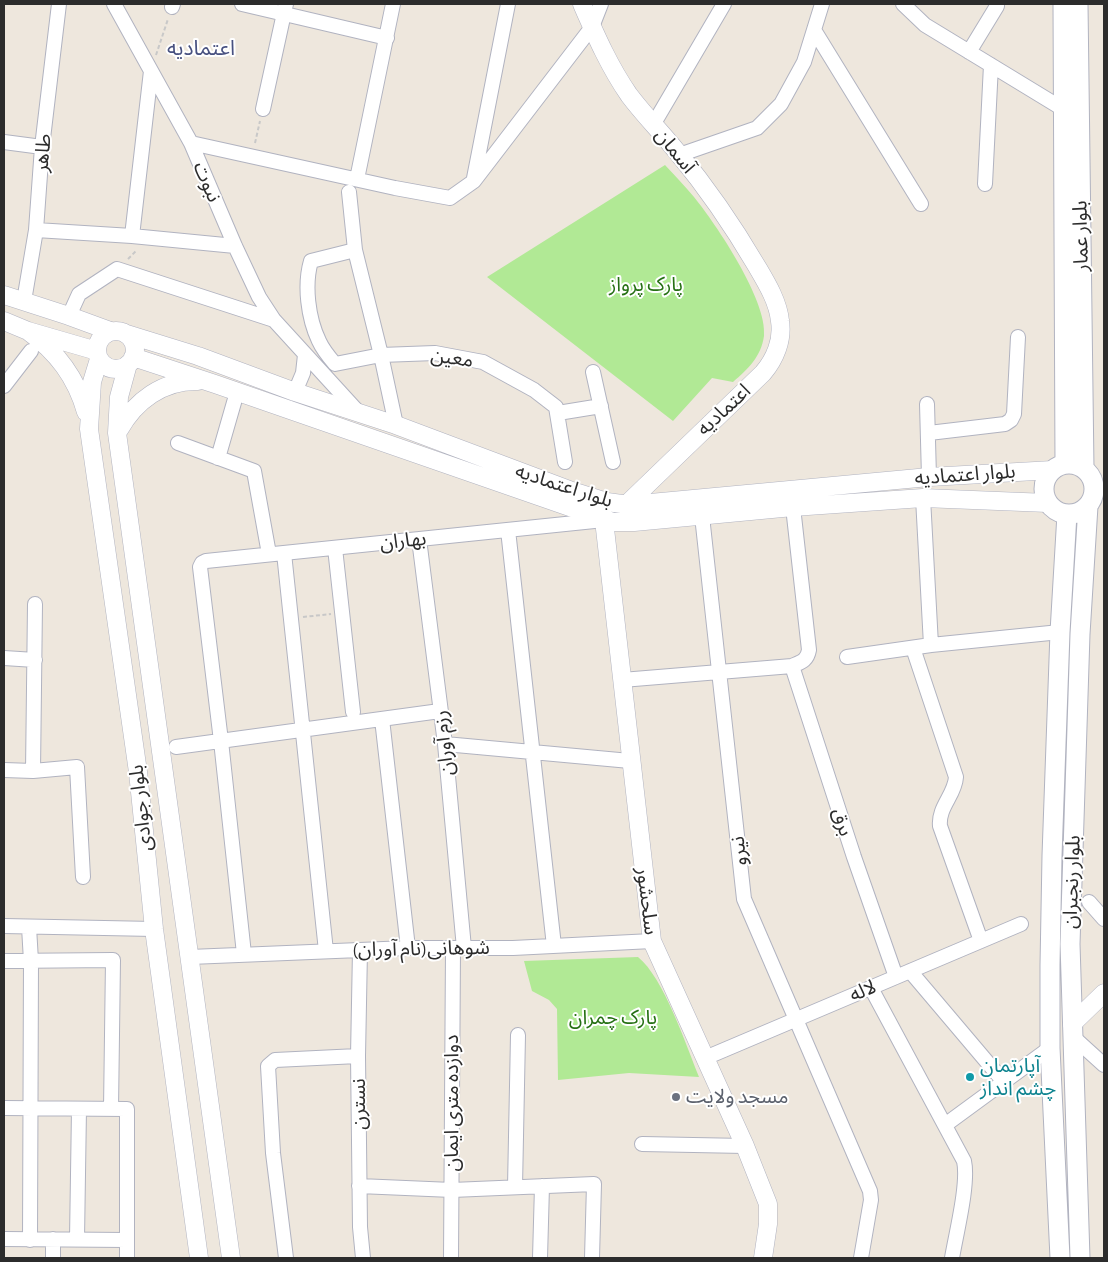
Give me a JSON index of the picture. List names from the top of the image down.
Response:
{
  "streets": {
    "main road": ["بلوار عمار", "بلوار رنجبران"],
    "street": [
      "آسمان",
      "طاهر",
      "نبوت",
      "معین",
      "اعتمادیه",
      "بلوار اعتمادیه",
      "بهاران",
      "رزم آوران",
      "بلوار جوادی",
      "برق",
      "نیرو",
      "سلحشور",
      "شوهانی(نام آوران)",
      "لاله",
      "دوازده متری ایمان",
      "نسترن"
    ]
  },
  "crossings": [
    ["آسمان", "اعتمادیه"],
    ["طاهر", "بلوار اعتمادیه"],
    ["نبوت", "معین"],
    ["نبوت", "بلوار اعتمادیه"],
    ["بلوار عمار", "بلوار اعتمادیه"],
    ["بلوار عمار", "بلوار رنجبران"],
    ["اعتمادیه", "بلوار اعتمادیه"],
    ["بلوار اعتمادیه", "بهاران"],
    ["بلوار اعتمادیه", "بلوار جوادی"],
    ["بلوار اعتمادیه", "نیرو"],
    ["بلوار اعتمادیه", "بلوار رنجبران"],
    ["بلوار اعتمادیه", "سلحشور"],
    ["بهاران", "رزم آوران"],
    ["بهاران", "سلحشور"],
    ["رزم آوران", "شوهانی(نام آوران)"],
    ["رزم آوران", "دوازده متری ایمان"],
    ["بلوار جوادی", "شوهانی(نام آوران)"],
    ["برق", "لاله"],
    ["نیرو", "لاله"],
    ["سلحشور", "شوهانی(نام آوران)"],
    ["سلحشور", "لاله"],
    ["شوهانی(نام آوران)", "دوازده متری ایمان"],
    ["شوهانی(نام آوران)", "نسترن"]
  ],
  "districts": ["اعتمادیه"],
  "parks": ["پارک پرواز", "پارک چمران"],
  "places": ["آپارتمان چشم انداز", "مسجد ولایت"]
}
